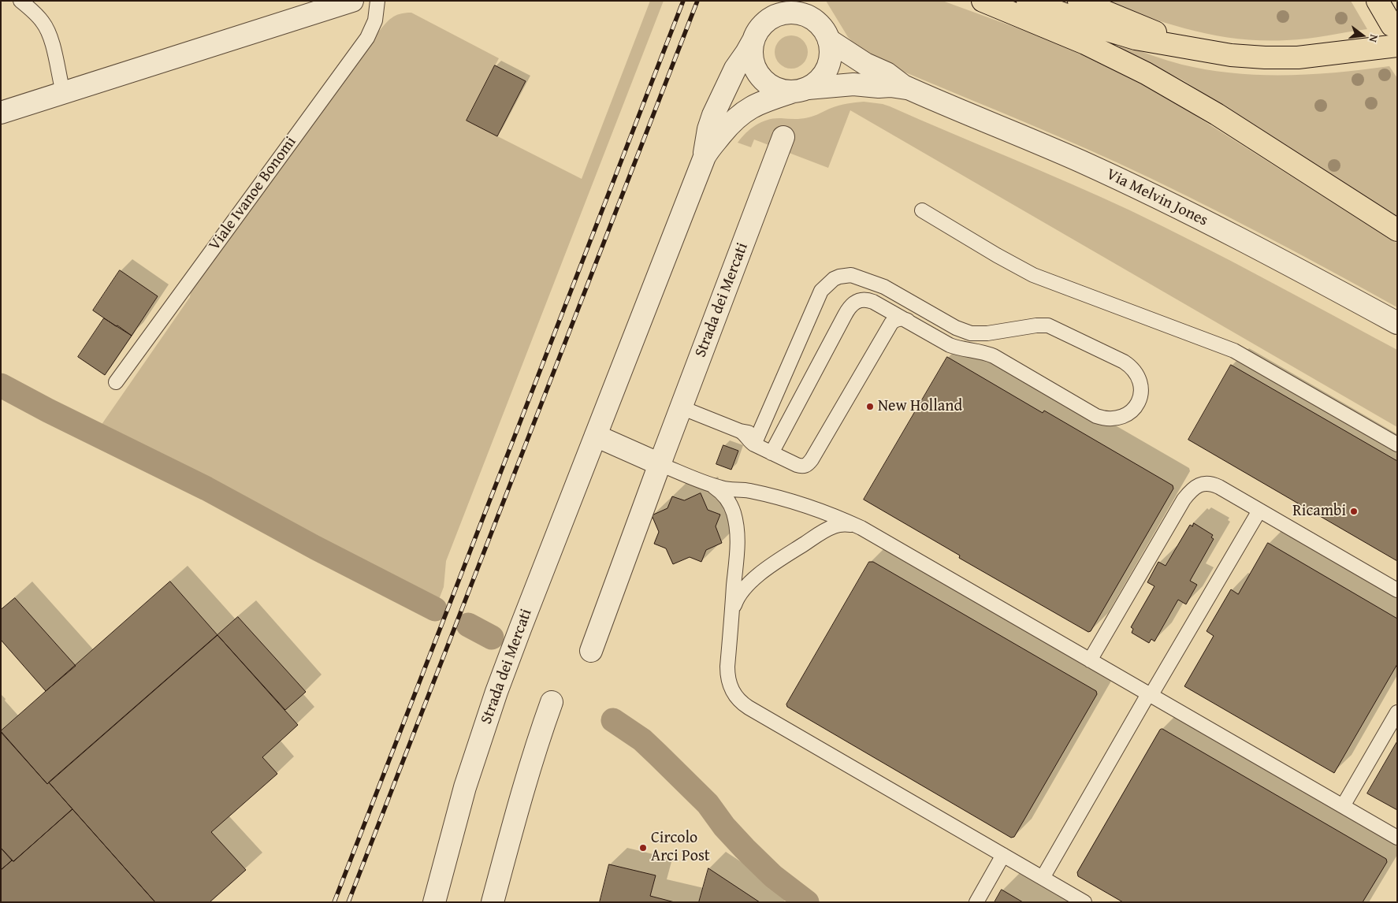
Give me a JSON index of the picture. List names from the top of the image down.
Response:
{
  "streets": {
    "street": ["Via Melvin Jones", "Strada dei Mercati"],
    "lane": ["Viale Ivanoe Bonomi"]
  },
  "crossings": [
    ["Via Melvin Jones", "Strada dei Mercati"]
  ],
  "places": ["New Holland", "Ricambi", "Circolo Arci Post"],
  "north": "right"
}
